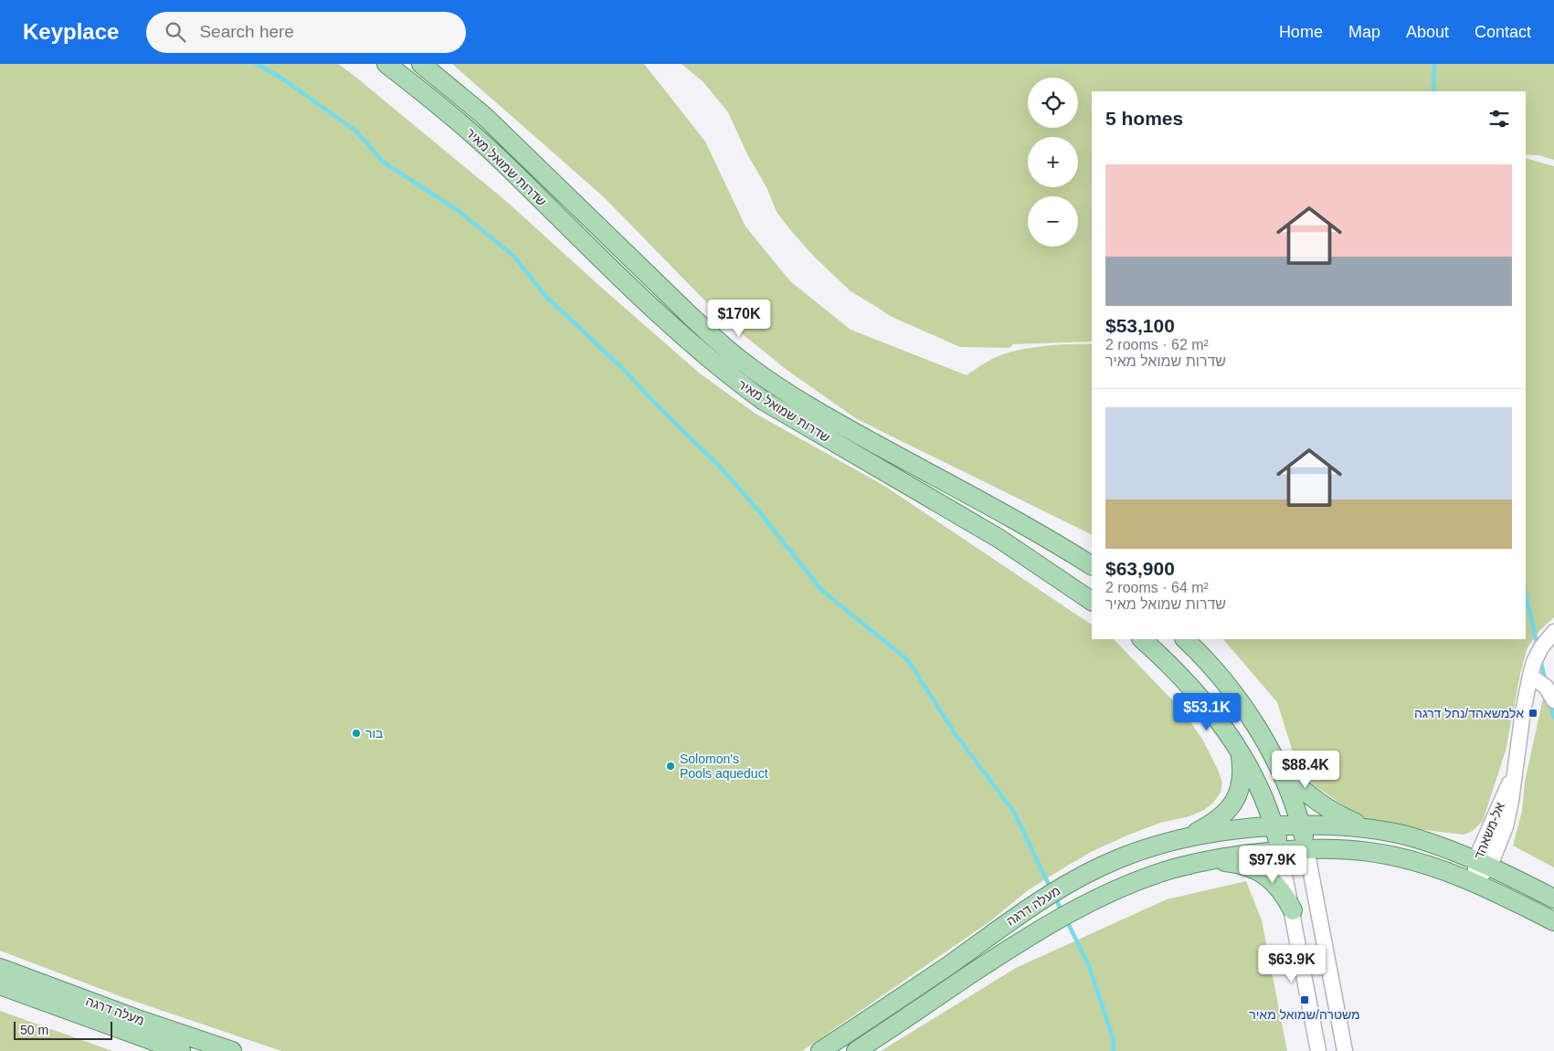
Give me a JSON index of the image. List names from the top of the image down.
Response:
{
  "streets": {
    "main road": ["שדרות שמואל מאיר", "מעלה דרגה"],
    "street": ["אל-משאהד"]
  },
  "crossings": [
    ["אל-משאהד", "מעלה דרגה"]
  ],
  "places": {
    "transit": ["אלמשאהד/נחל דרגה", "משטרה/שמואל מאיר"],
    "other": ["בור", "Solomon's Pools aqueduct"]
  },
  "scale_bar": "50 m",
  "page": {
    "header": "Keyplace",
    "search": "Search here",
    "nav": [
      "Home",
      "Map",
      "About",
      "Contact"
    ],
    "map_buttons": ["+", "−"],
    "heading": "5 homes",
    "list": [
      {
        "name": "$53,100",
        "note": "2 rooms · 62 m² · שדרות שמואל מאיר"
      },
      {
        "name": "$63,900",
        "note": "2 rooms · 64 m² · שדרות שמואל מאיר"
      }
    ],
    "price": [
      "$170K",
      "$53.1K",
      "$88.4K",
      "$97.9K",
      "$63.9K"
    ],
    "scale": "50 m"
  }
}
